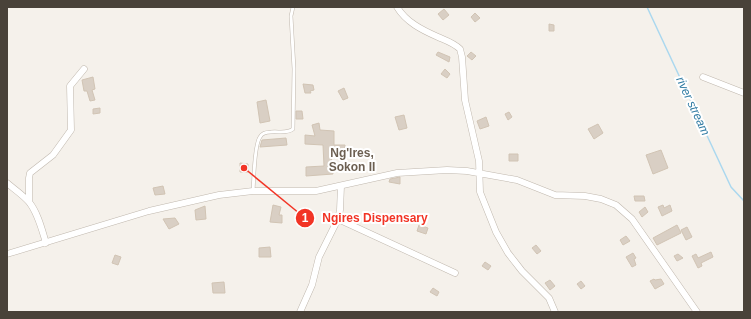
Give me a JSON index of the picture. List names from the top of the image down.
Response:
{
  "districts": ["Ng'lres, Sokon II"],
  "water": ["river stream"],
  "places": ["Ngires Dispensary"]
}
